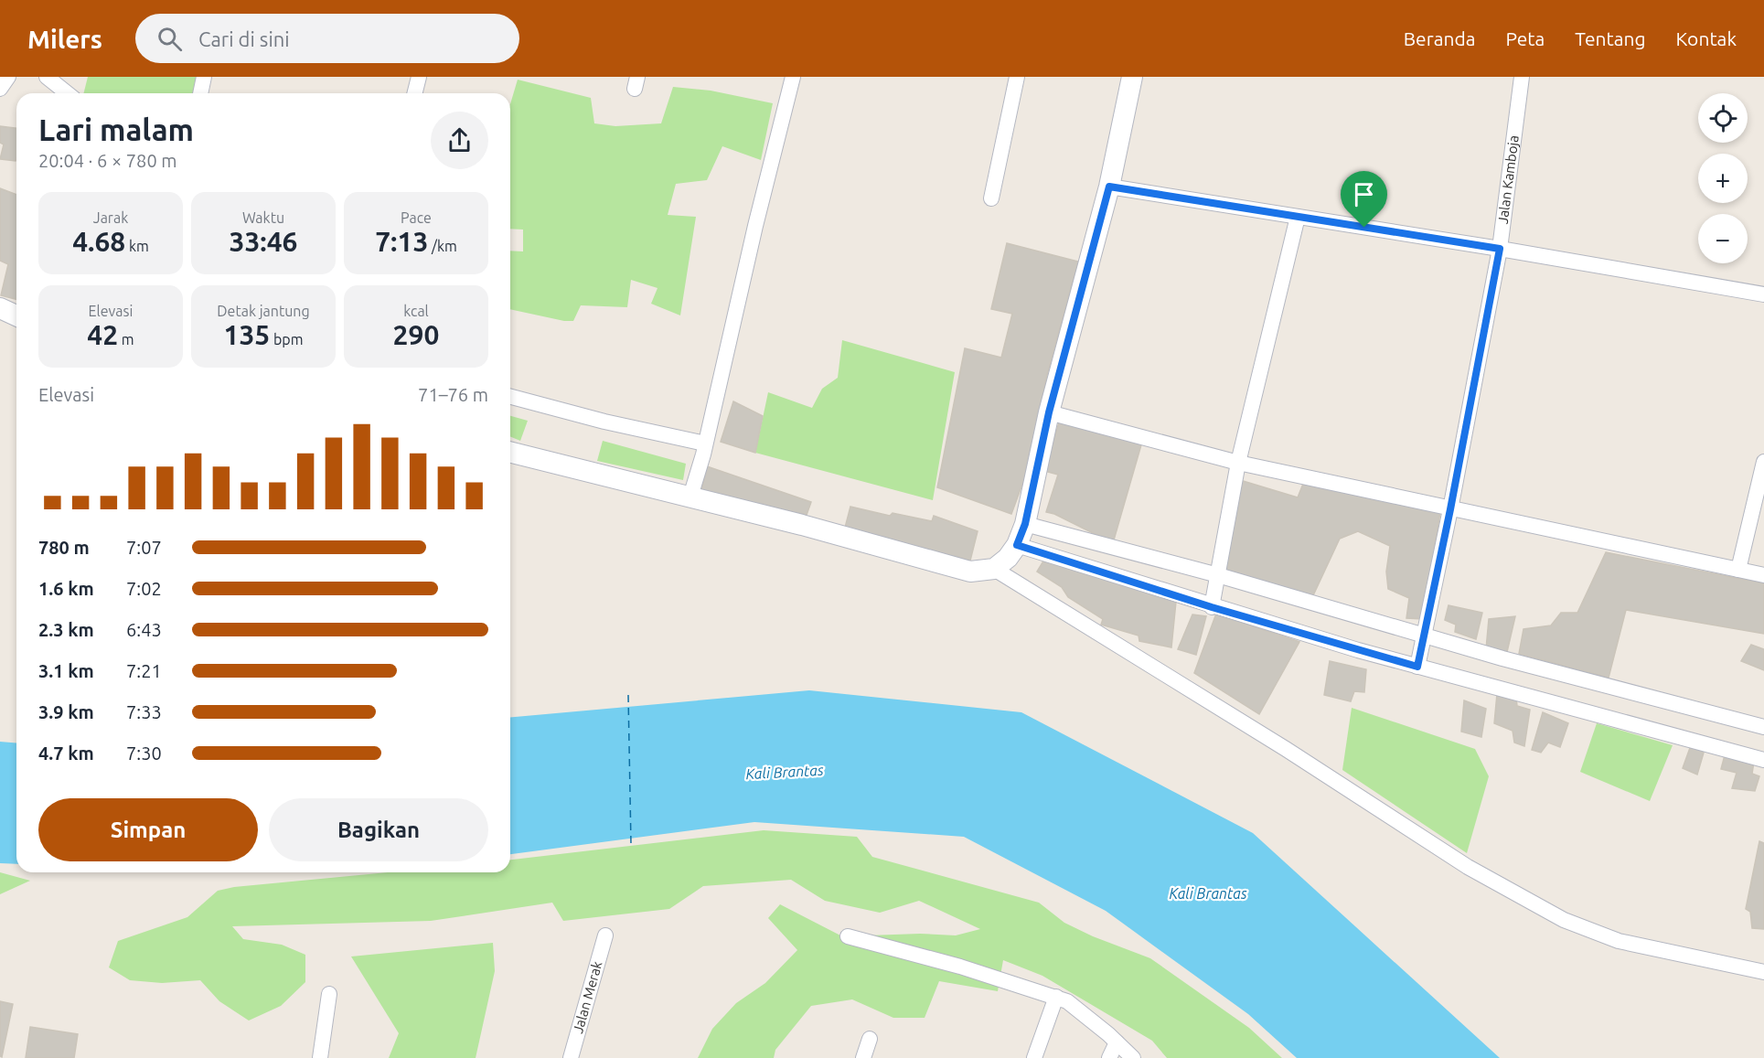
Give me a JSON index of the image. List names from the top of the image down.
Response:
{
  "streets": {
    "street": ["Jalan Kamboja", "Jalan Merak"]
  },
  "water": ["Kali Brantas"],
  "page": {
    "header": "Milers",
    "search": "Cari di sini",
    "nav": [
      "Beranda",
      "Peta",
      "Tentang",
      "Kontak"
    ],
    "map_buttons": ["+", "−"],
    "heading": ["Lari malam", "20:04 · 6 × 780 m"],
    "stats": [
      ["Jarak", "4.68 km"],
      ["Waktu", "33:46"],
      ["Pace", "7:13 /km"],
      ["Elevasi", "42 m"],
      ["Detak jantung", "135 bpm"],
      ["kcal", "290"]
    ],
    "chart": ["Elevasi", "71–76 m"],
    "list": [
      {
        "name": "780 m",
        "note": "7:07"
      },
      {
        "name": "1.6 km",
        "note": "7:02"
      },
      {
        "name": "2.3 km",
        "note": "6:43"
      },
      {
        "name": "3.1 km",
        "note": "7:21"
      },
      {
        "name": "3.9 km",
        "note": "7:33"
      },
      {
        "name": "4.7 km",
        "note": "7:30"
      }
    ],
    "buttons": ["Simpan", "Bagikan"]
  }
}
